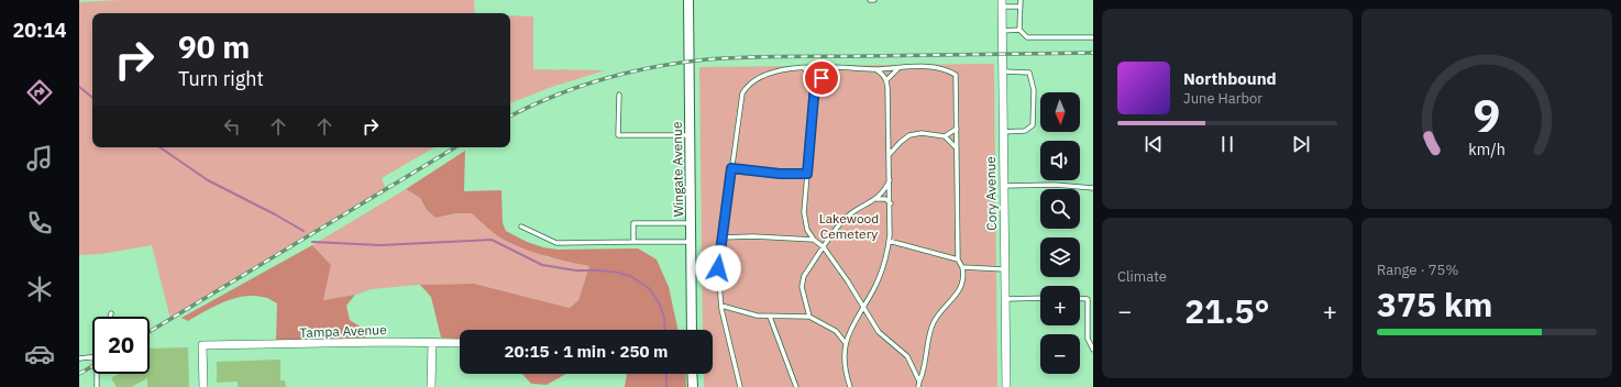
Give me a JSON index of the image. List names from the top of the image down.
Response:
{
  "streets": {
    "street": ["Wingate Avenue", "Cory Avenue", "Tampa Avenue"]
  },
  "parks": ["Lakewood Cemetery"],
  "north": "bottom",
  "page": {
    "tabs": "20:14",
    "turn": ["90 m", "Turn right"],
    "song": ["Northbound", "June Harbor"],
    "map_buttons": ["+", "−"],
    "tile": [
      "Climate",
      ["Range · 75%", "375 km"]
    ],
    "heat": ["−", "21.5°", "+"],
    "limit": "20",
    "trip": "20:15 · 1 min · 250 m",
    "gauge": ["9", "km/h"]
  }
}
